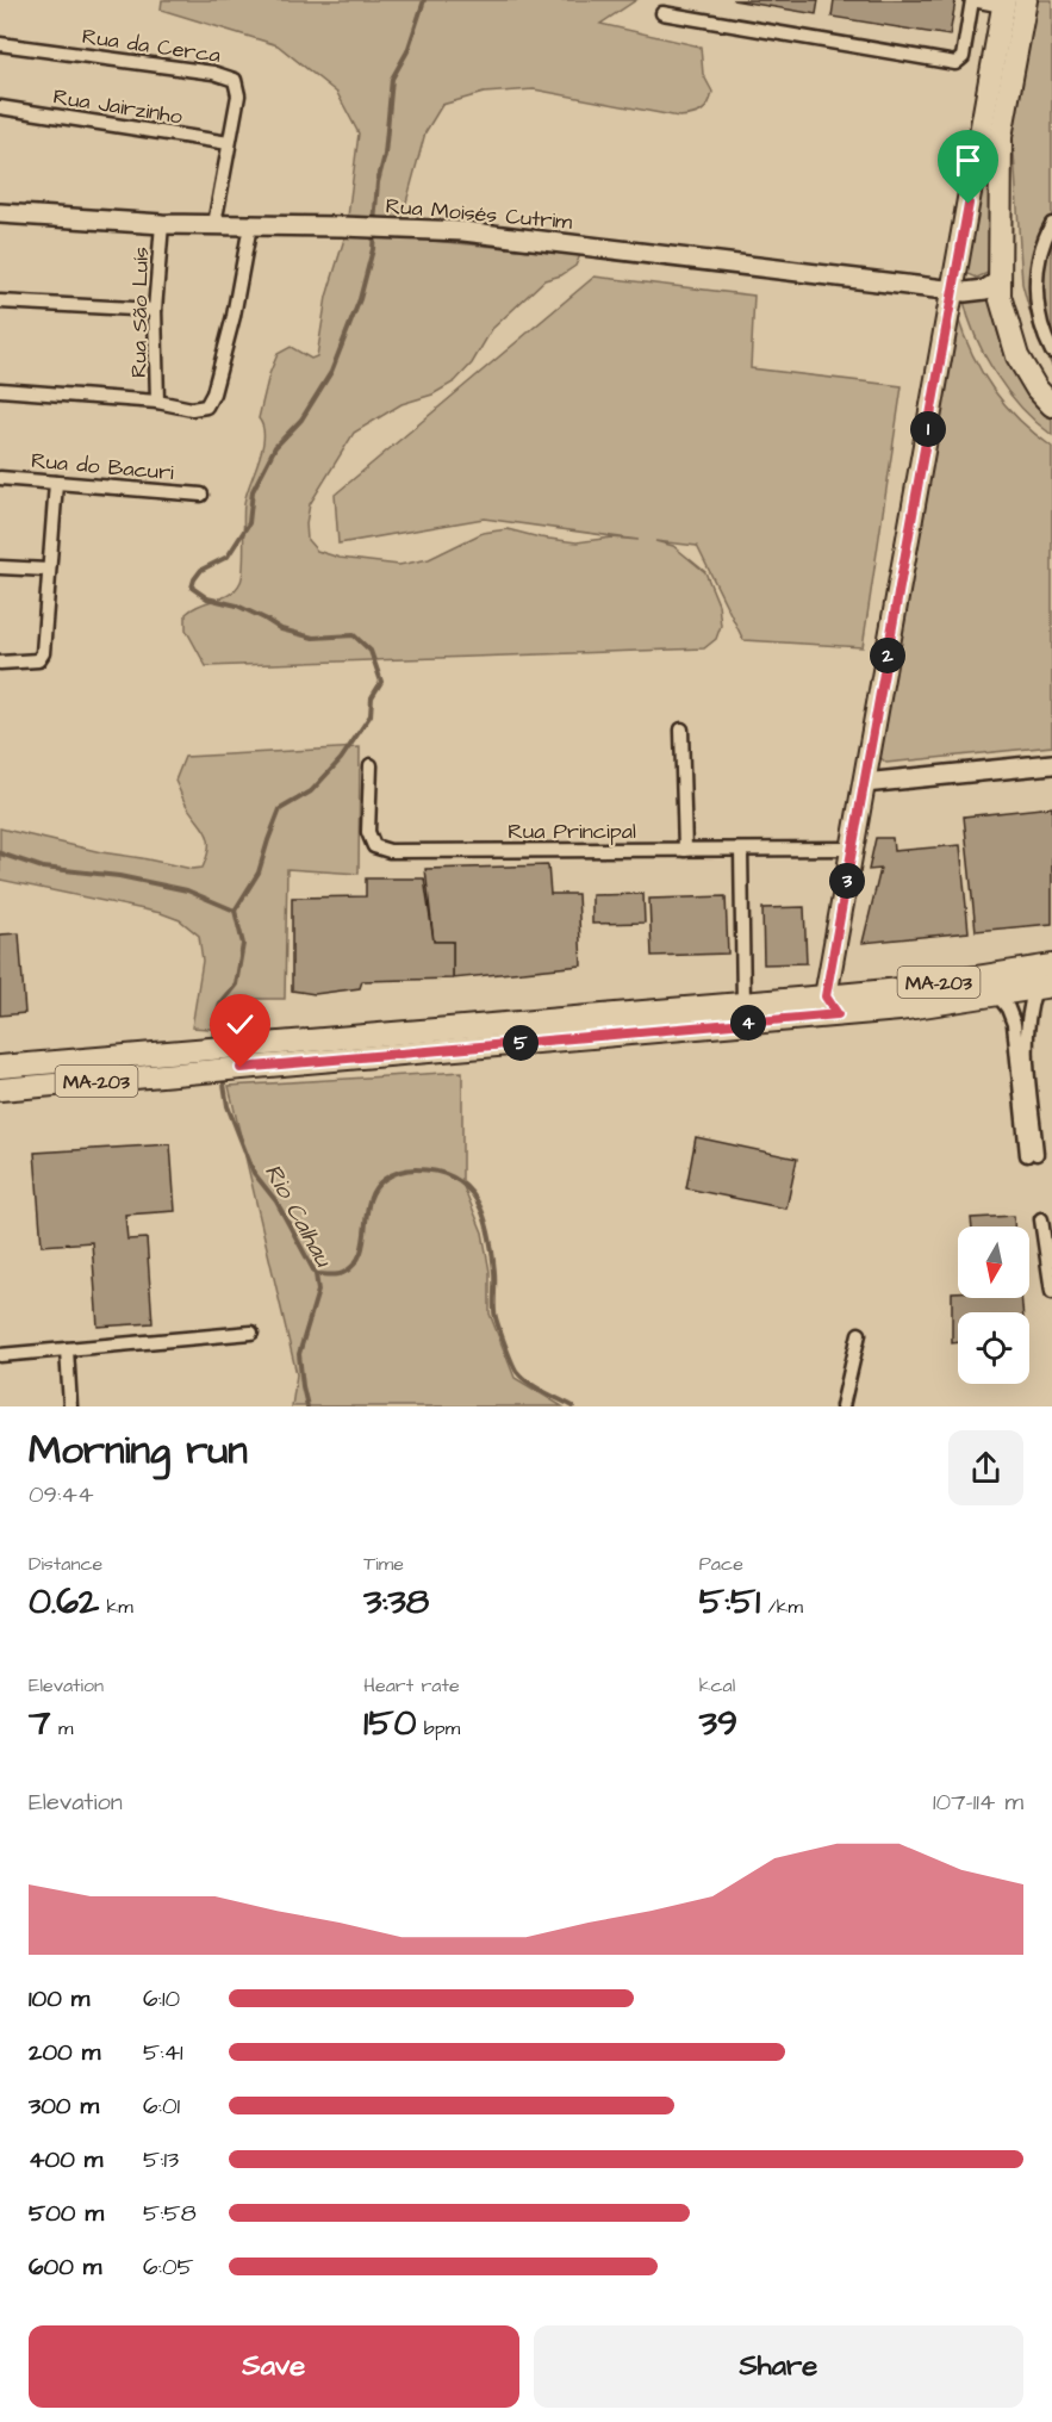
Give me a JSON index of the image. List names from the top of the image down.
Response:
{
  "streets": {
    "main road": ["MA-203"],
    "street": [
      "Rua da Cerca",
      "Rua Jairzinho",
      "Rua Moisés Cutrim",
      "Rua São Luís",
      "Rua do Bacuri",
      "Rua Principal"
    ]
  },
  "crossings": [
    ["Rua da Cerca", "Rua Jairzinho"],
    ["Rua da Cerca", "Rua Moisés Cutrim"],
    ["Rua Moisés Cutrim", "Rua São Luís"]
  ],
  "water": ["Rio Calhau"],
  "north": "bottom",
  "page": {
    "pins": [
      "1",
      "2",
      "3",
      "4",
      "5"
    ],
    "heading": ["Morning run", "09:44"],
    "stats": [
      ["Distance", "0.62 km"],
      ["Time", "3:38"],
      ["Pace", "5:51 /km"],
      ["Elevation", "7 m"],
      ["Heart rate", "150 bpm"],
      ["kcal", "39"]
    ],
    "chart": ["Elevation", "107–114 m"],
    "list": [
      {
        "name": "100 m",
        "note": "6:10"
      },
      {
        "name": "200 m",
        "note": "5:41"
      },
      {
        "name": "300 m",
        "note": "6:01"
      },
      {
        "name": "400 m",
        "note": "5:13"
      },
      {
        "name": "500 m",
        "note": "5:58"
      },
      {
        "name": "600 m",
        "note": "6:05"
      }
    ],
    "buttons": ["Save", "Share"]
  }
}
